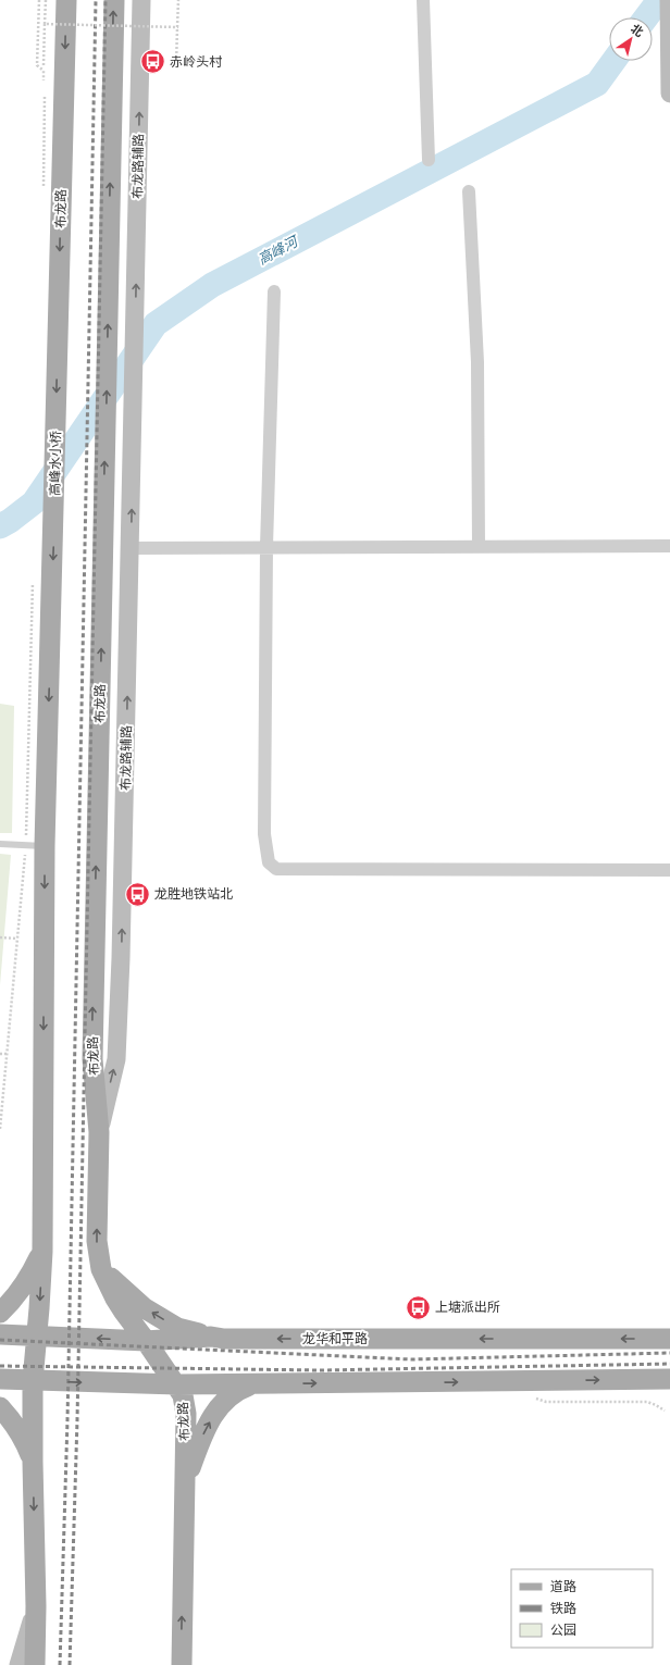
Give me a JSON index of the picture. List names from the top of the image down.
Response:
{
  "streets": {
    "main road": [
      "布龙路辅路",
      "布龙路",
      "高峰水小桥",
      "龙华和平路"
    ]
  },
  "crossings": [
    ["布龙路辅路", "布龙路"],
    ["布龙路", "高峰水小桥"],
    ["布龙路", "龙华和平路"]
  ],
  "one_way": ["布龙路辅路", "高峰水小桥"],
  "water": ["高峰河"],
  "places": {
    "bus stop": ["赤岭头村", "龙胜地铁站北", "上塘派出所"]
  },
  "legend": ["道路", "铁路", "公园"],
  "north": "top right"
}
